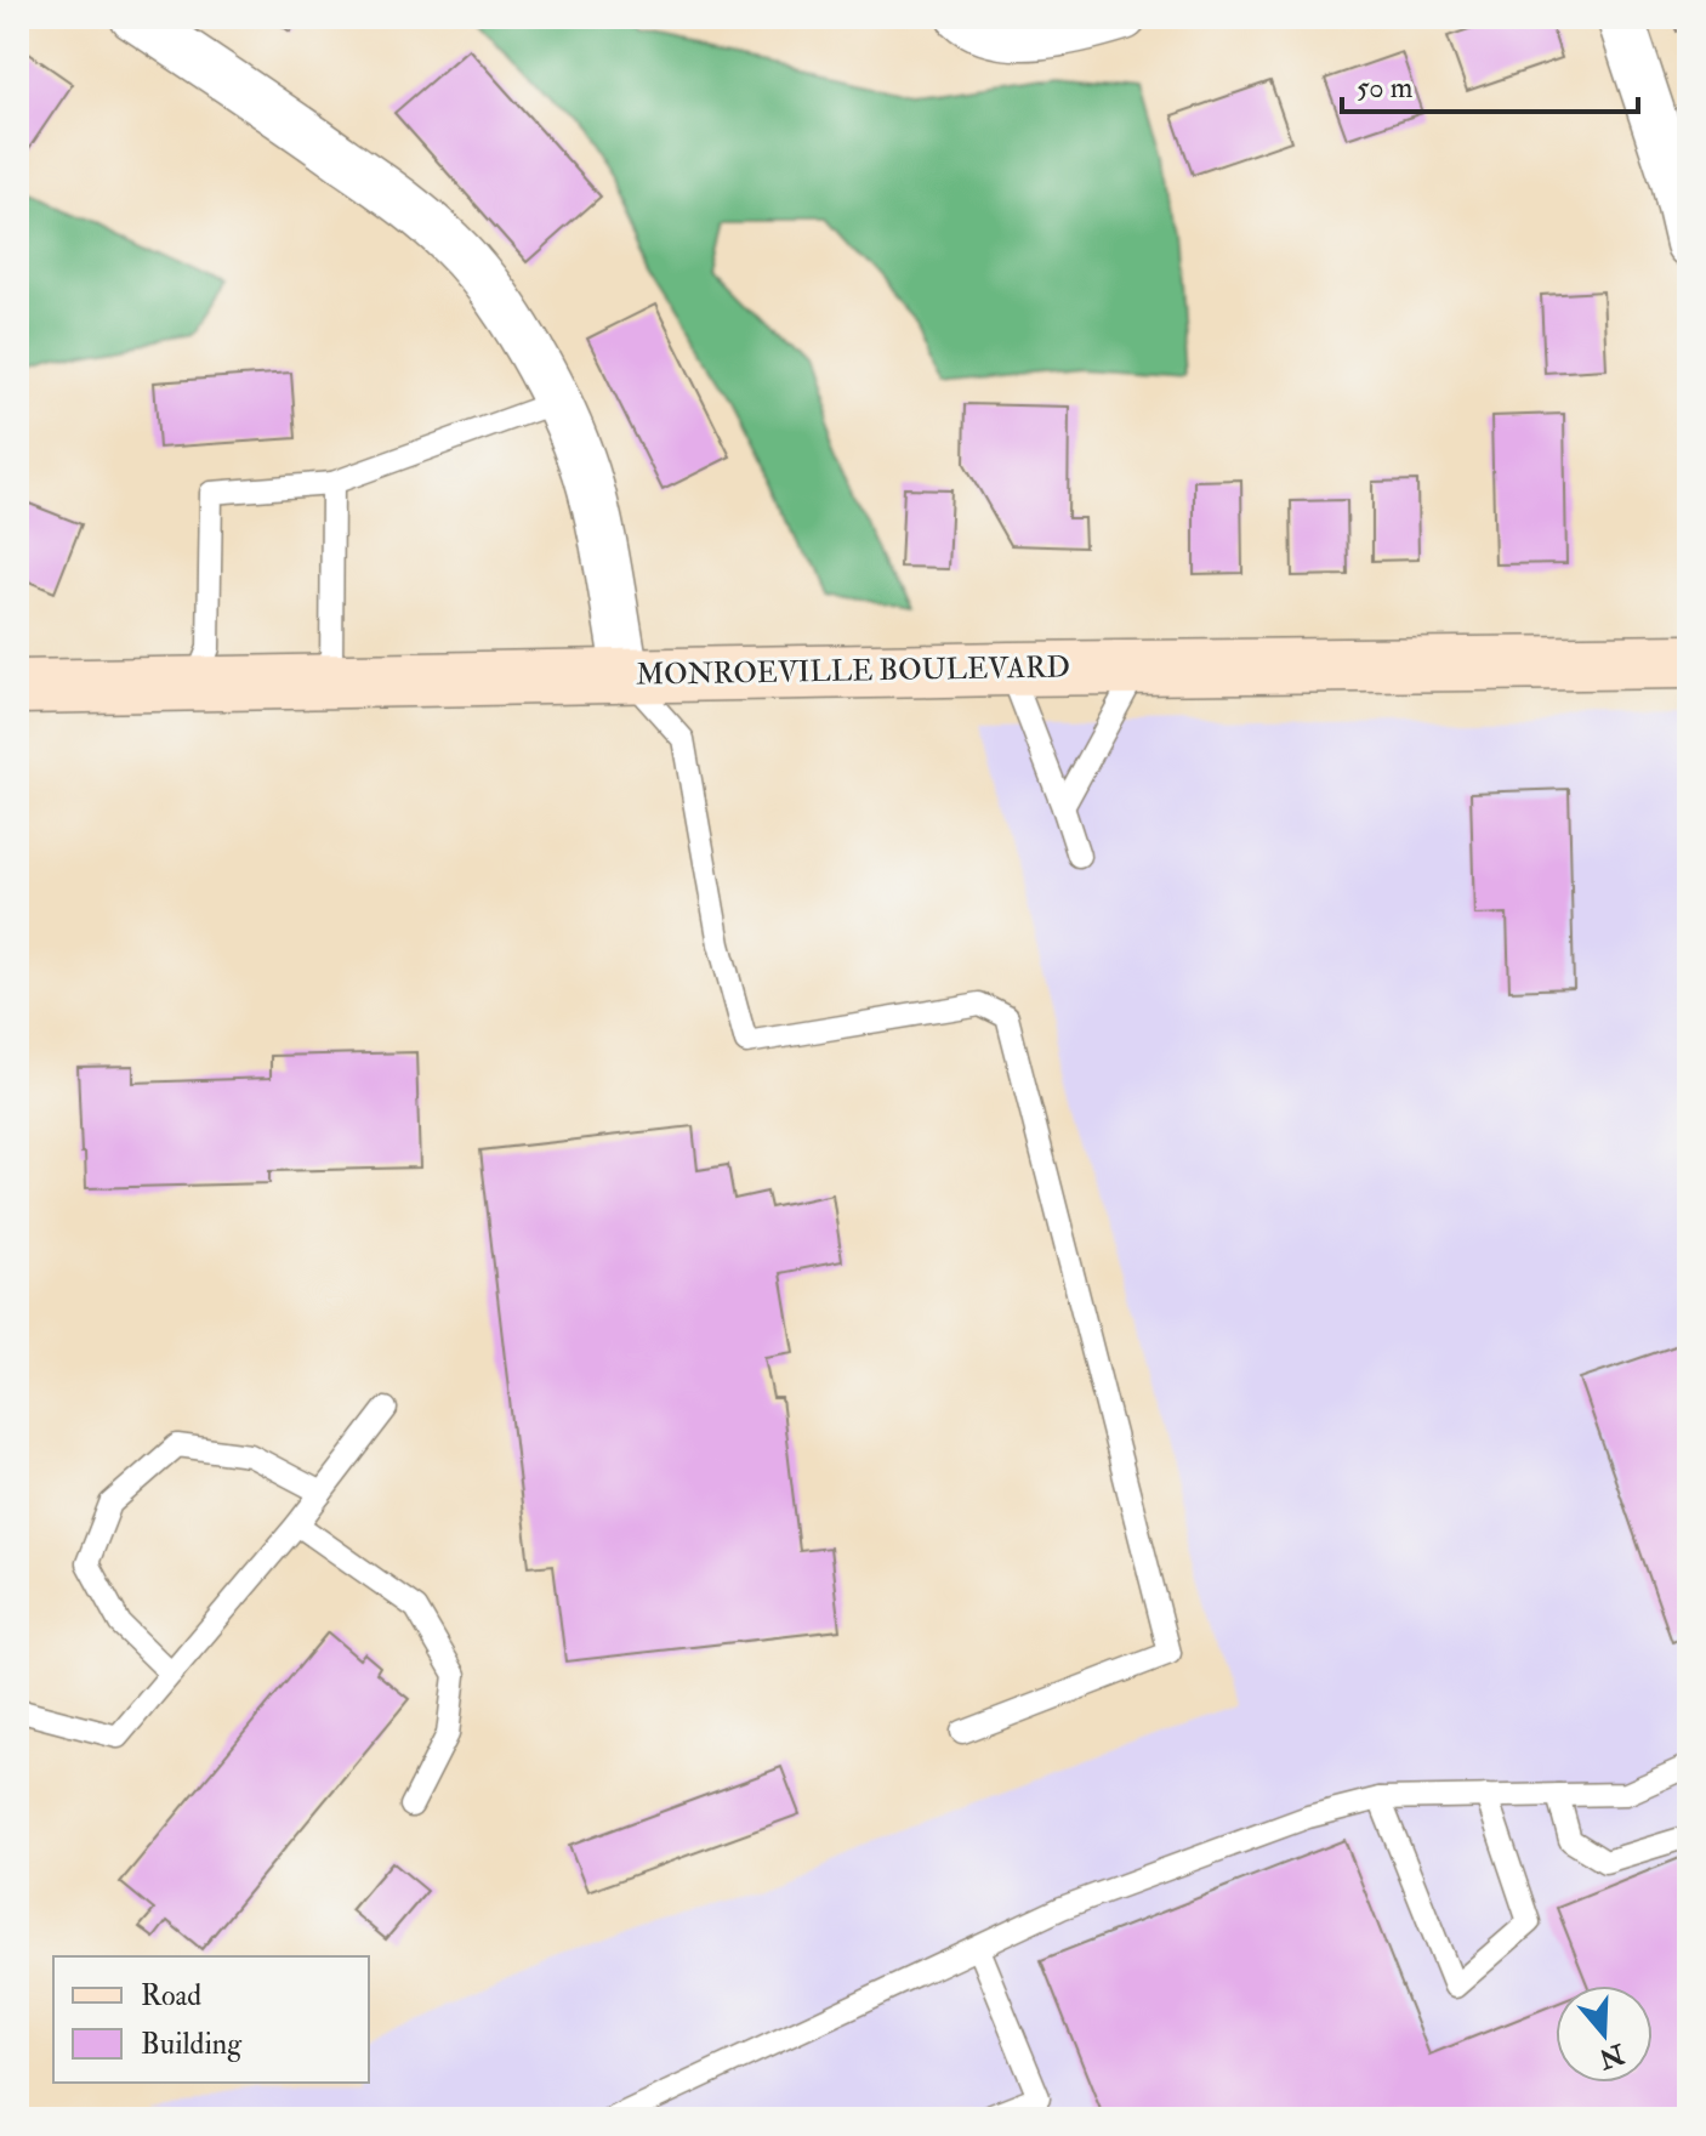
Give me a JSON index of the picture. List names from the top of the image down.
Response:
{
  "streets": {
    "main road": ["MONROEVILLE BOULEVARD"]
  },
  "legend": ["Road", "Building"],
  "scale_bar": "50 m",
  "north": "bottom"
}
